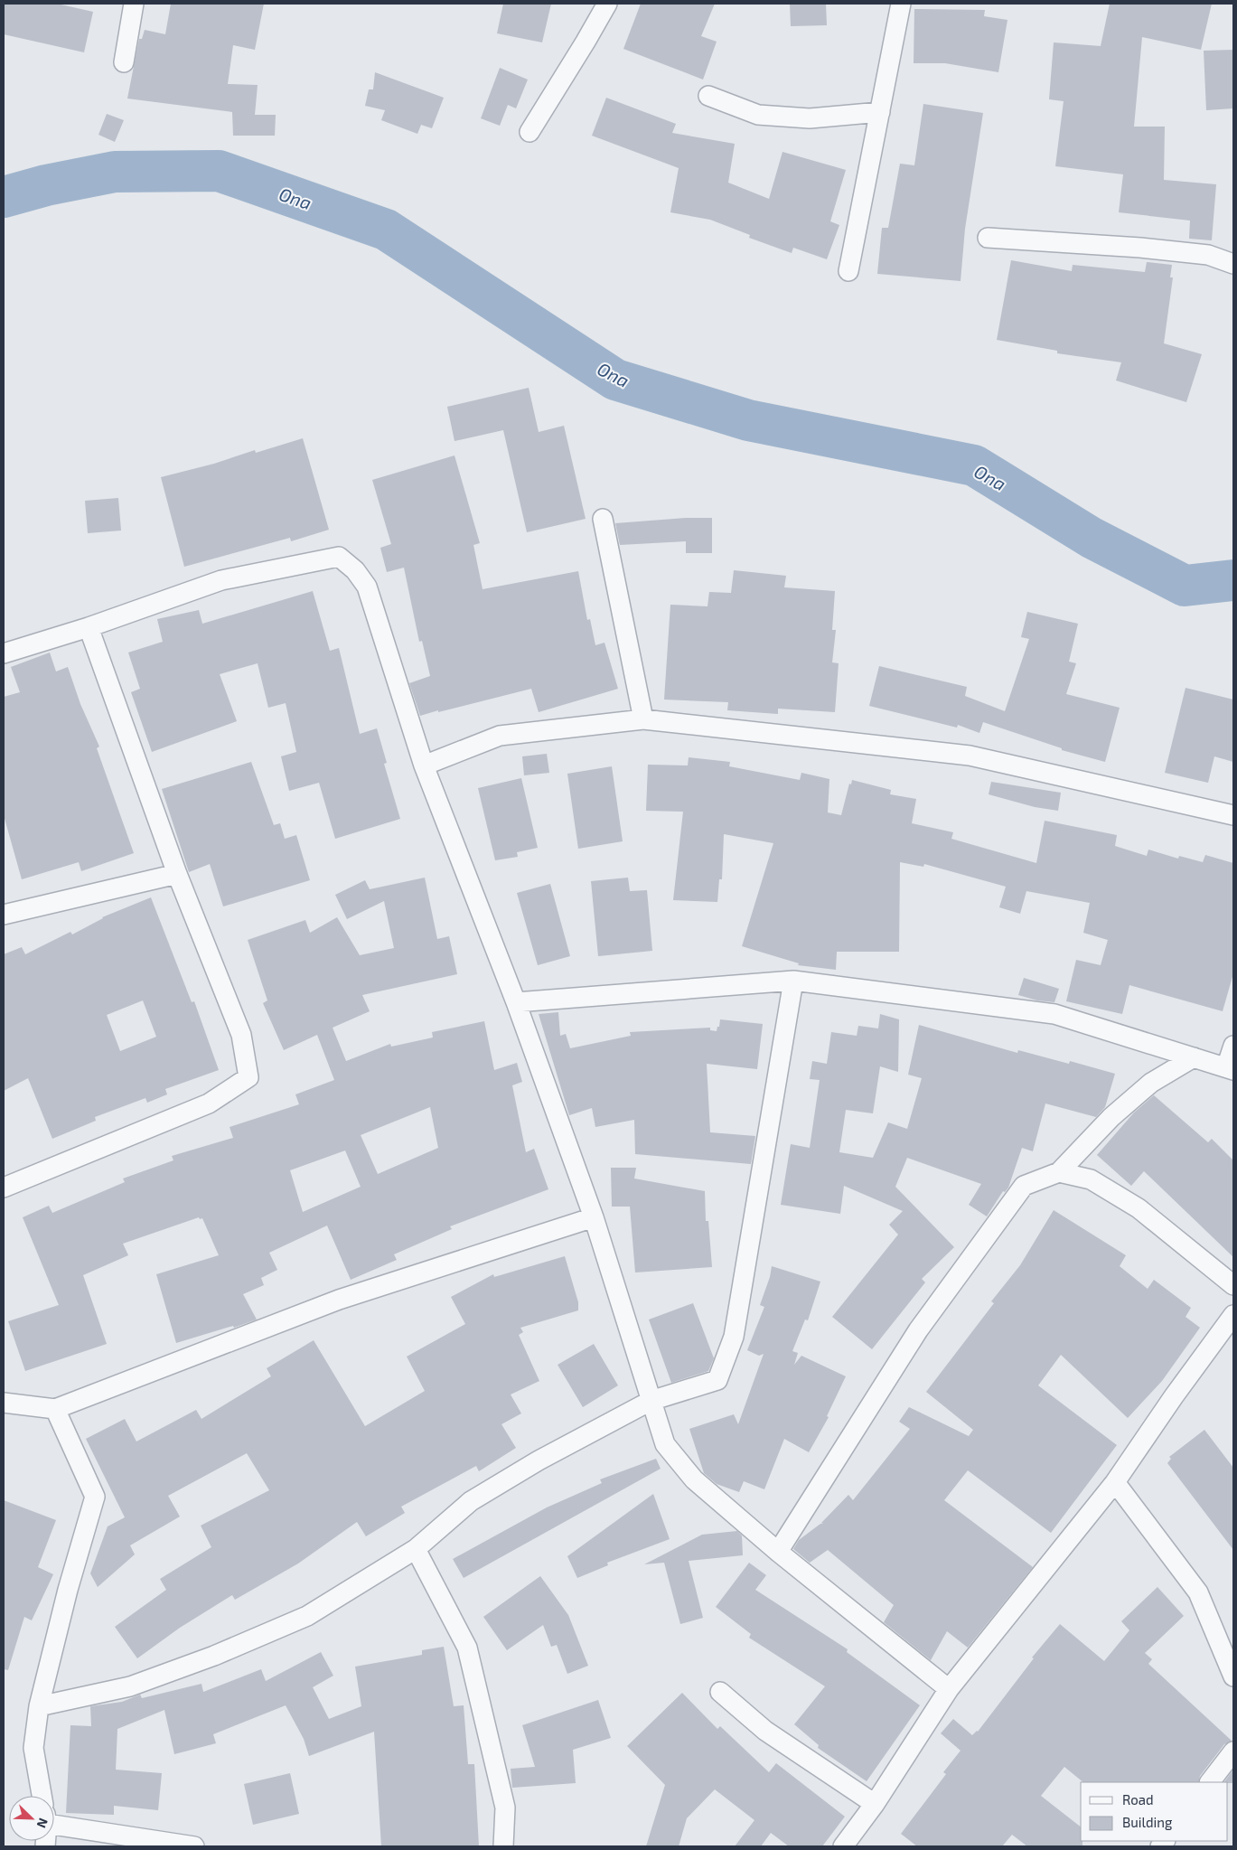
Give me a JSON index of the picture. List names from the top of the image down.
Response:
{
  "water": ["Ona"],
  "legend": ["Road", "Building"],
  "north": "bottom right"
}
